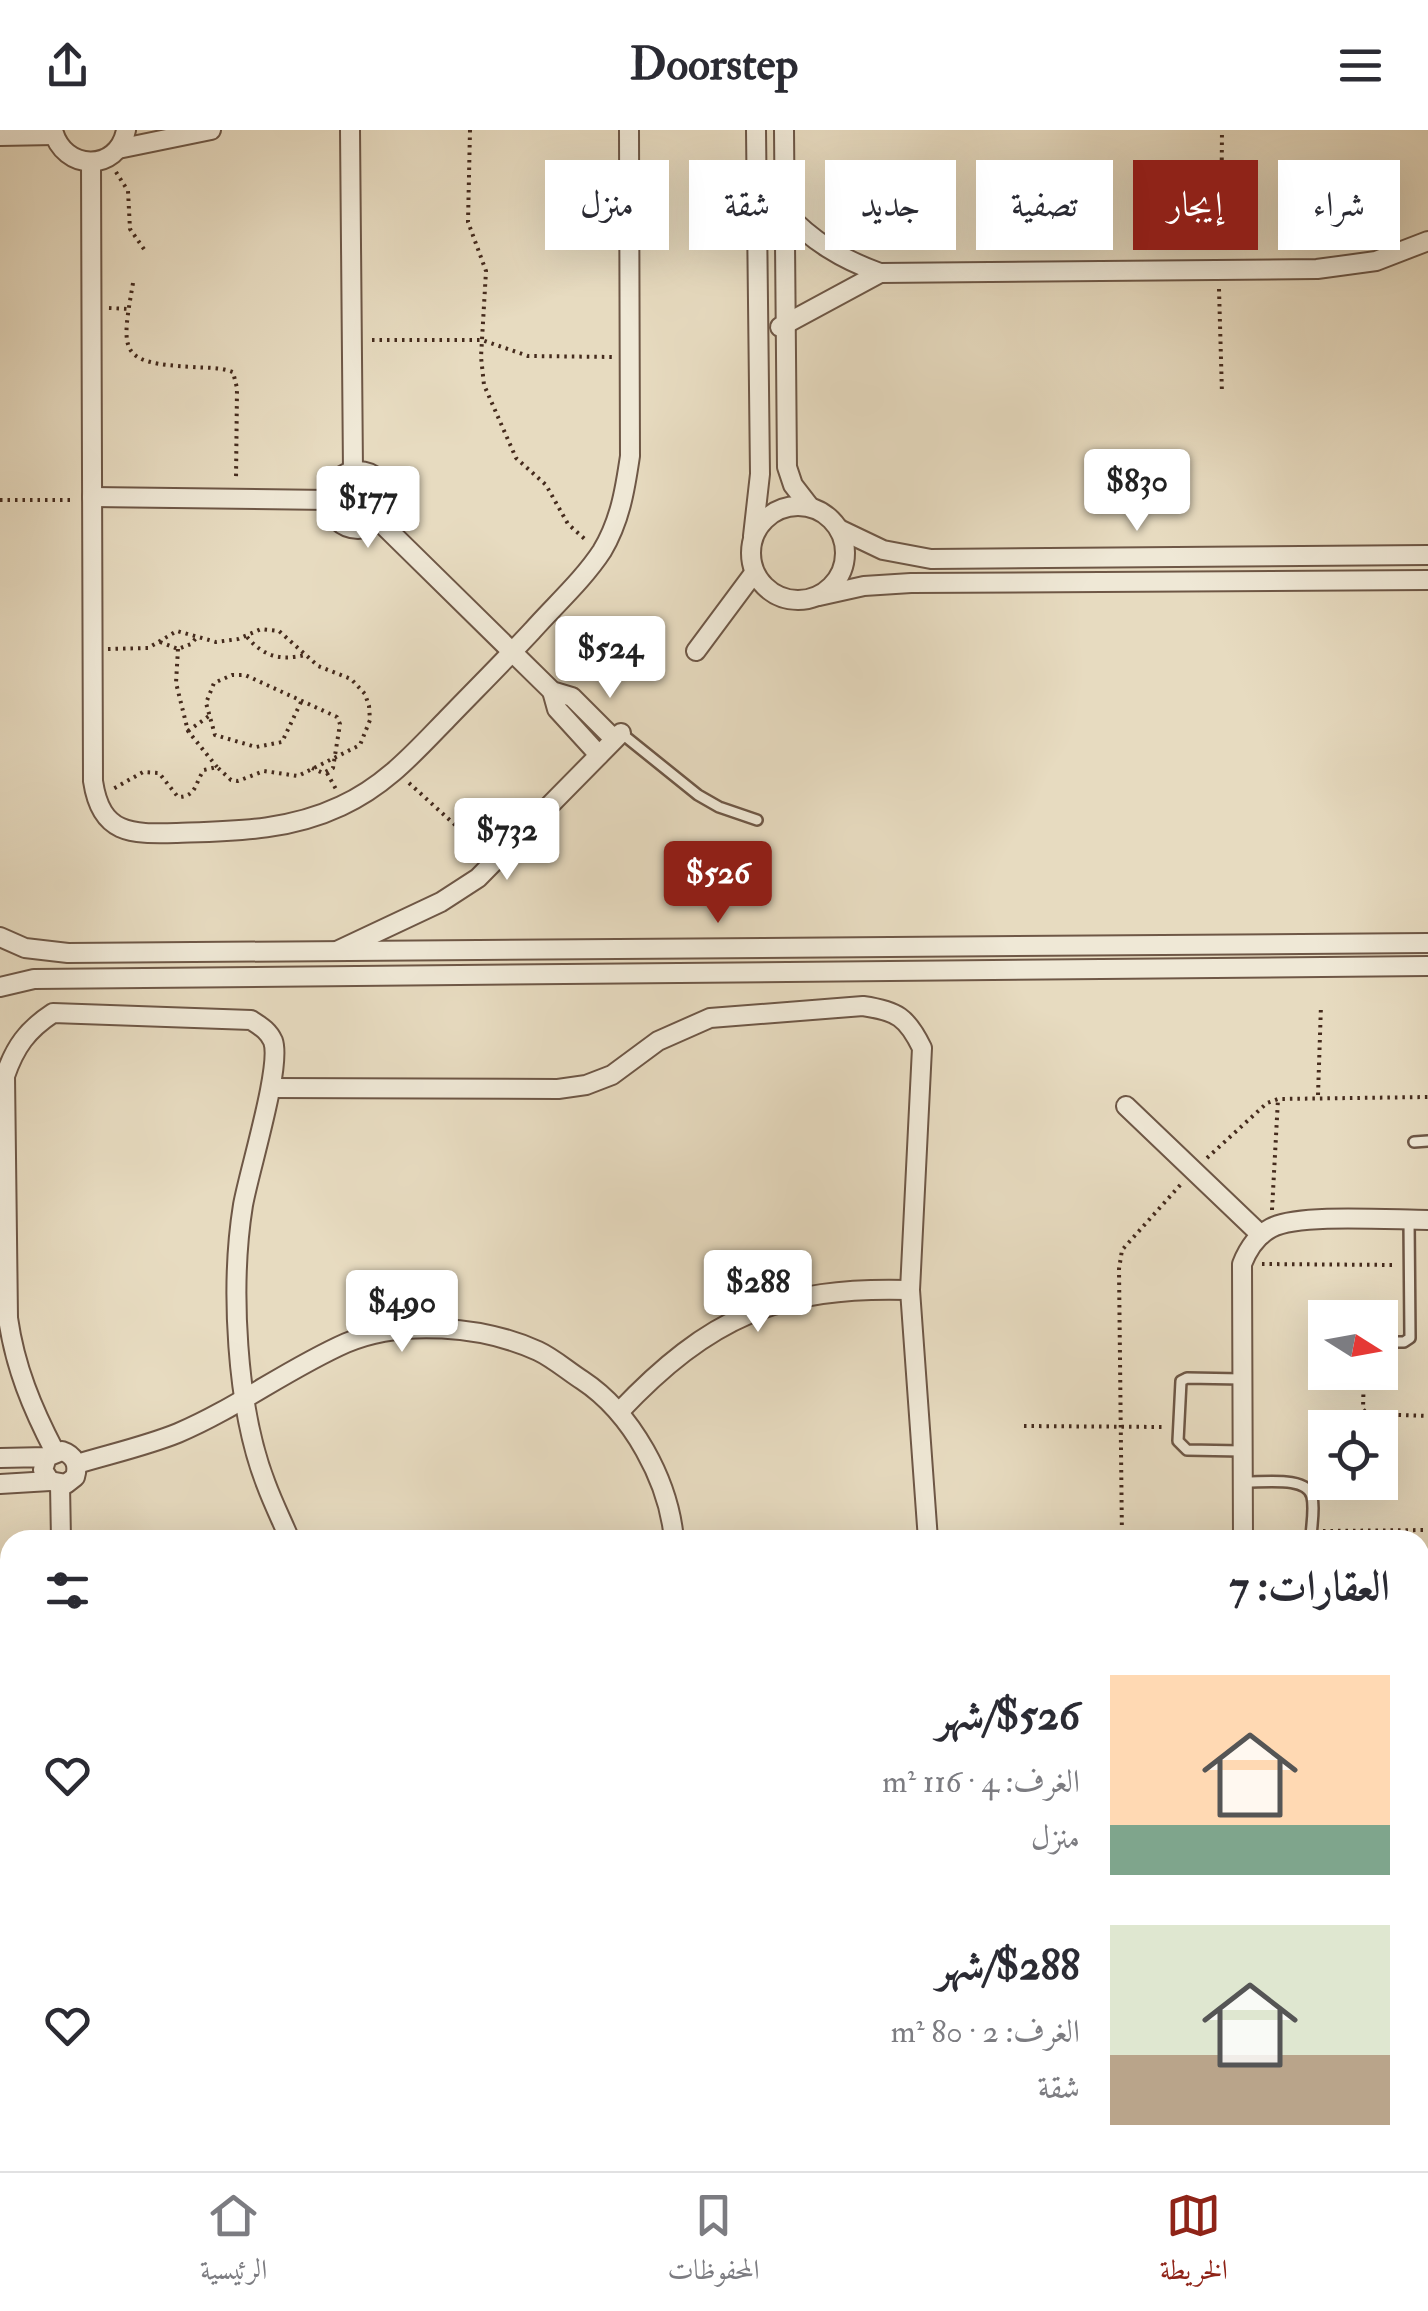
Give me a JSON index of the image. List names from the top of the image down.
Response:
{
  "north": "right",
  "page": {
    "header": "Doorstep",
    "chip": [
      "شراء",
      "إيجار",
      "تصفية",
      "جديد",
      "شقة",
      "منزل"
    ],
    "price": [
      "$830",
      "$177",
      "$524",
      "$732",
      "$526",
      "$288",
      "$490"
    ],
    "heading": "العقارات: 7",
    "list": [
      {
        "name": "$526/شهر",
        "note": "الغرف: 4 · 116 m² · منزل"
      },
      {
        "name": "$288/شهر",
        "note": "الغرف: 2 · 80 m² · شقة"
      }
    ],
    "tabs": ["الخريطة", "المحفوظات", "الرئيسية"]
  }
}
